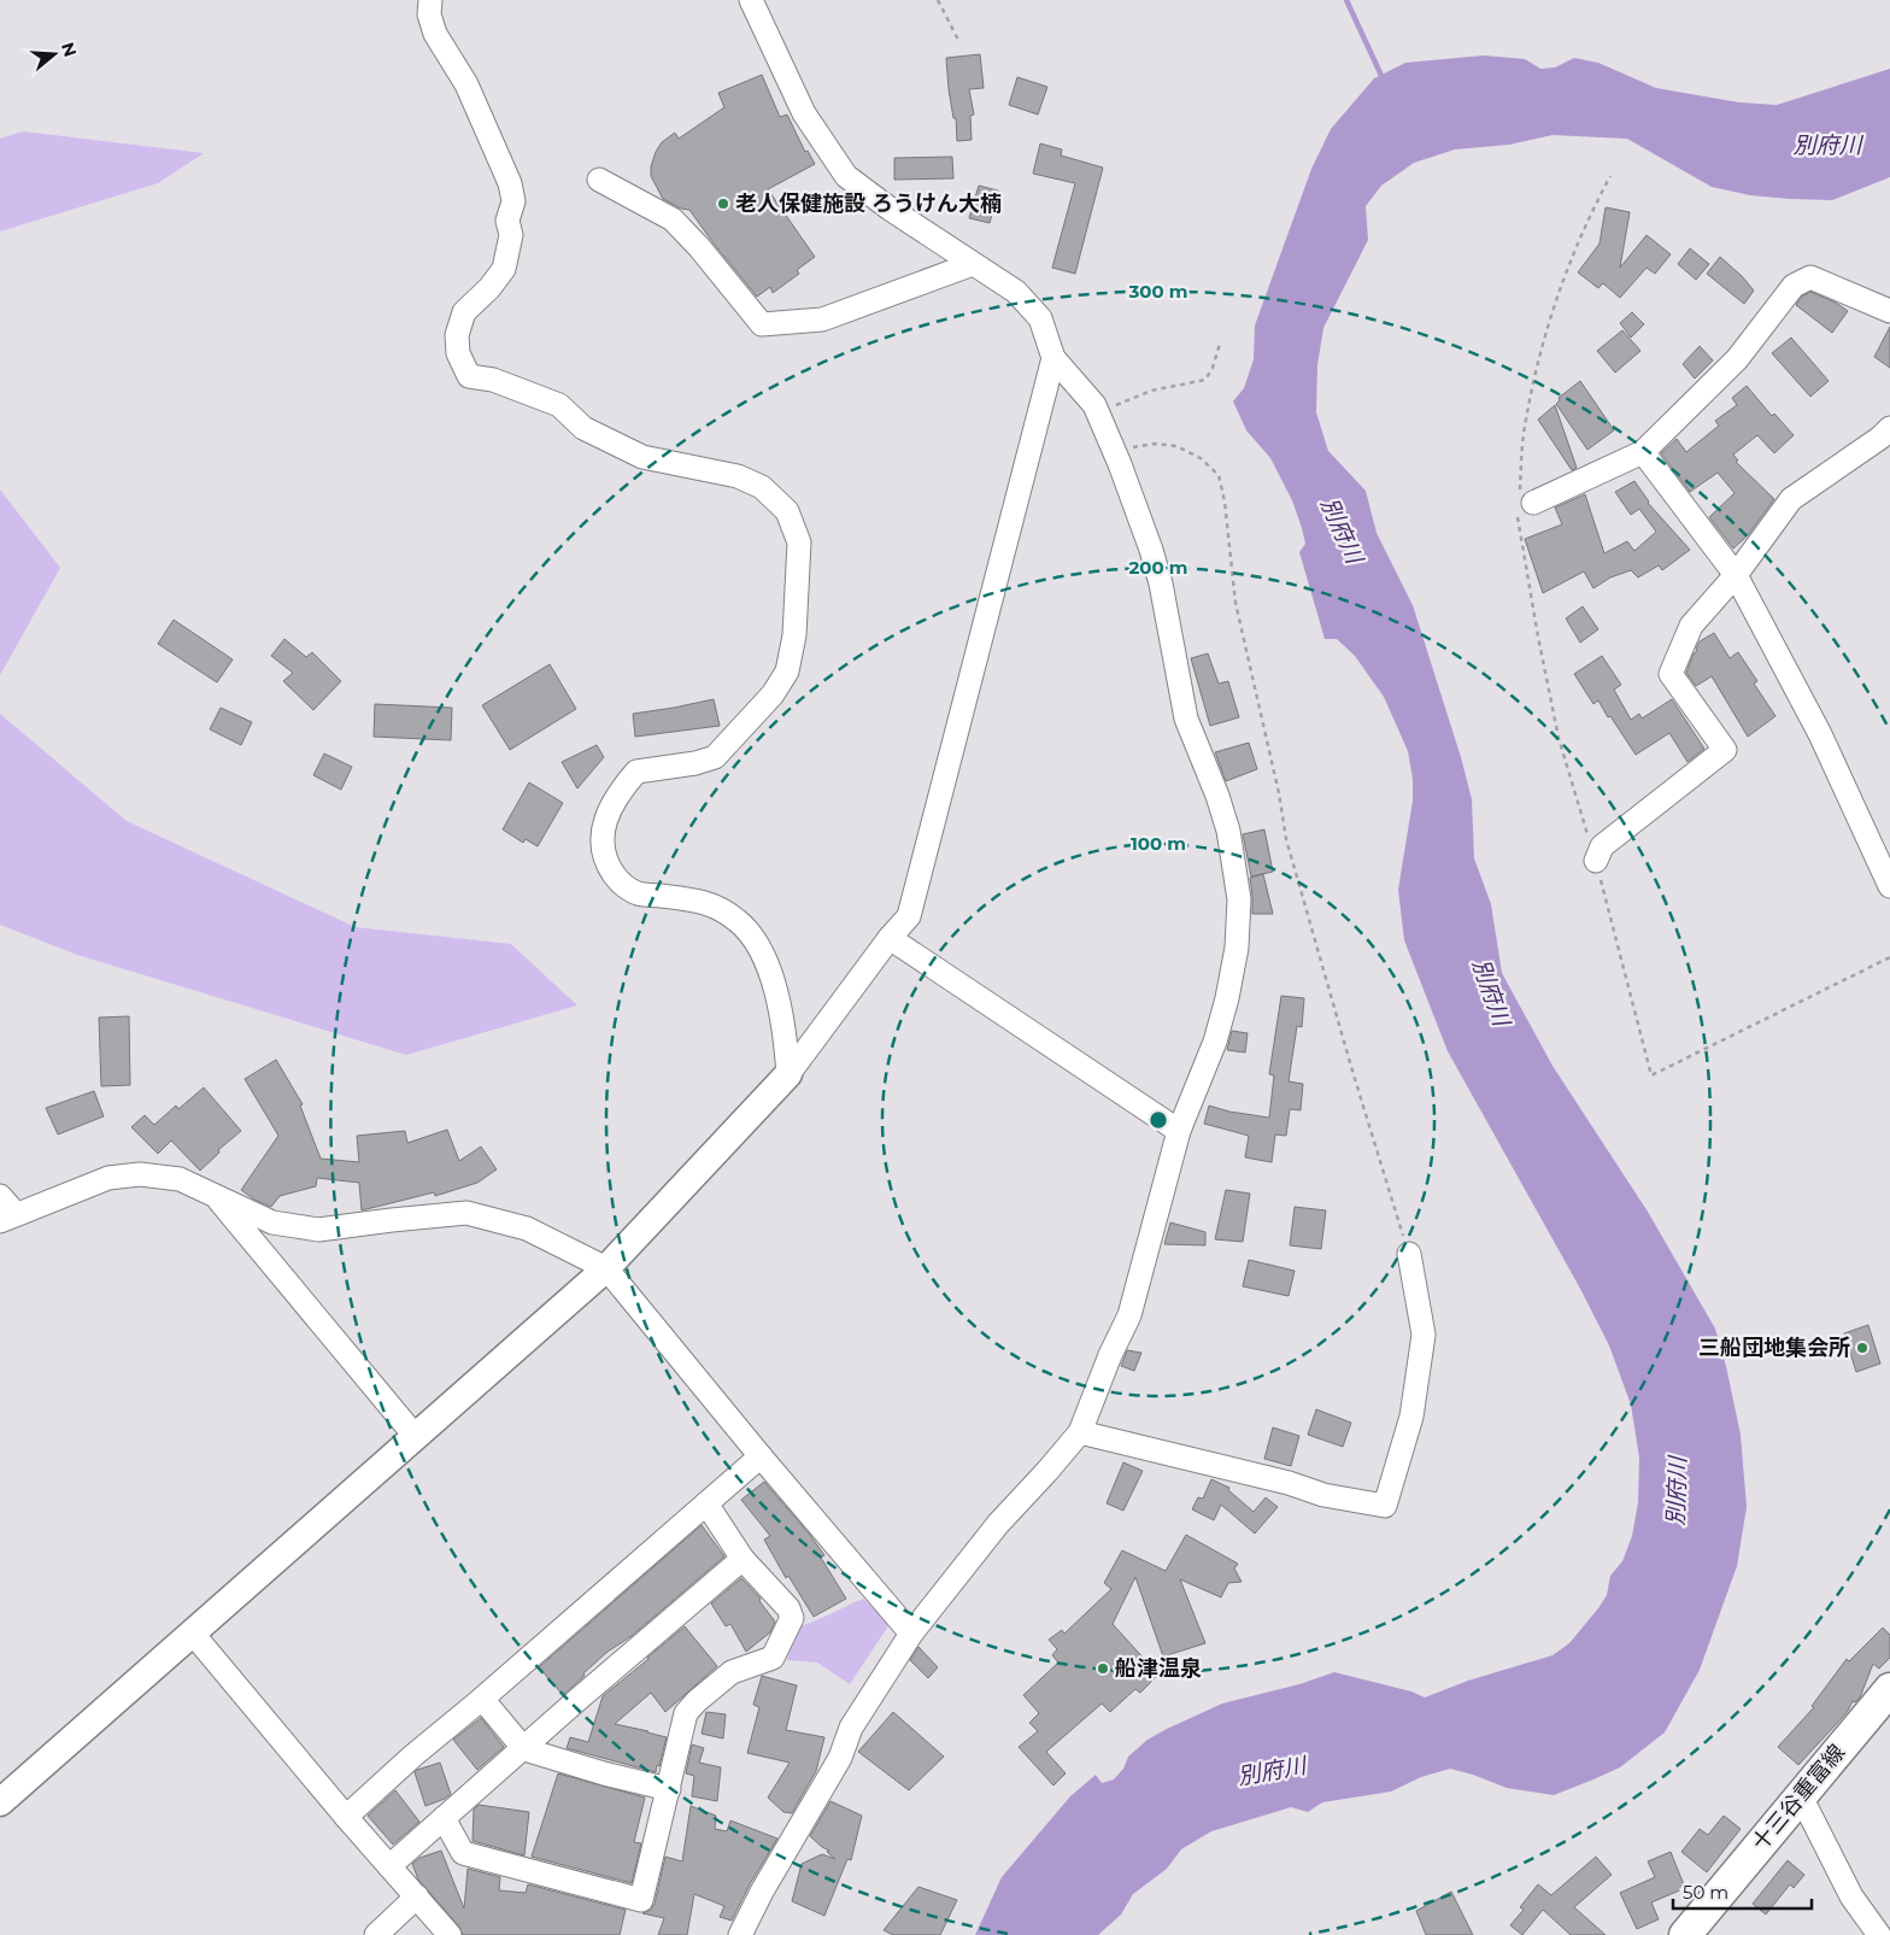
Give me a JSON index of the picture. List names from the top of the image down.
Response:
{
  "streets": {
    "main road": ["十三谷重富線"]
  },
  "water": ["別府川"],
  "places": ["老人保健施設 ろうけん大楠", "三船団地集会所", "船津温泉"],
  "scale_bar": "50 m",
  "north": "right",
  "rings": ["300 m", "200 m", "100 m"]
}
